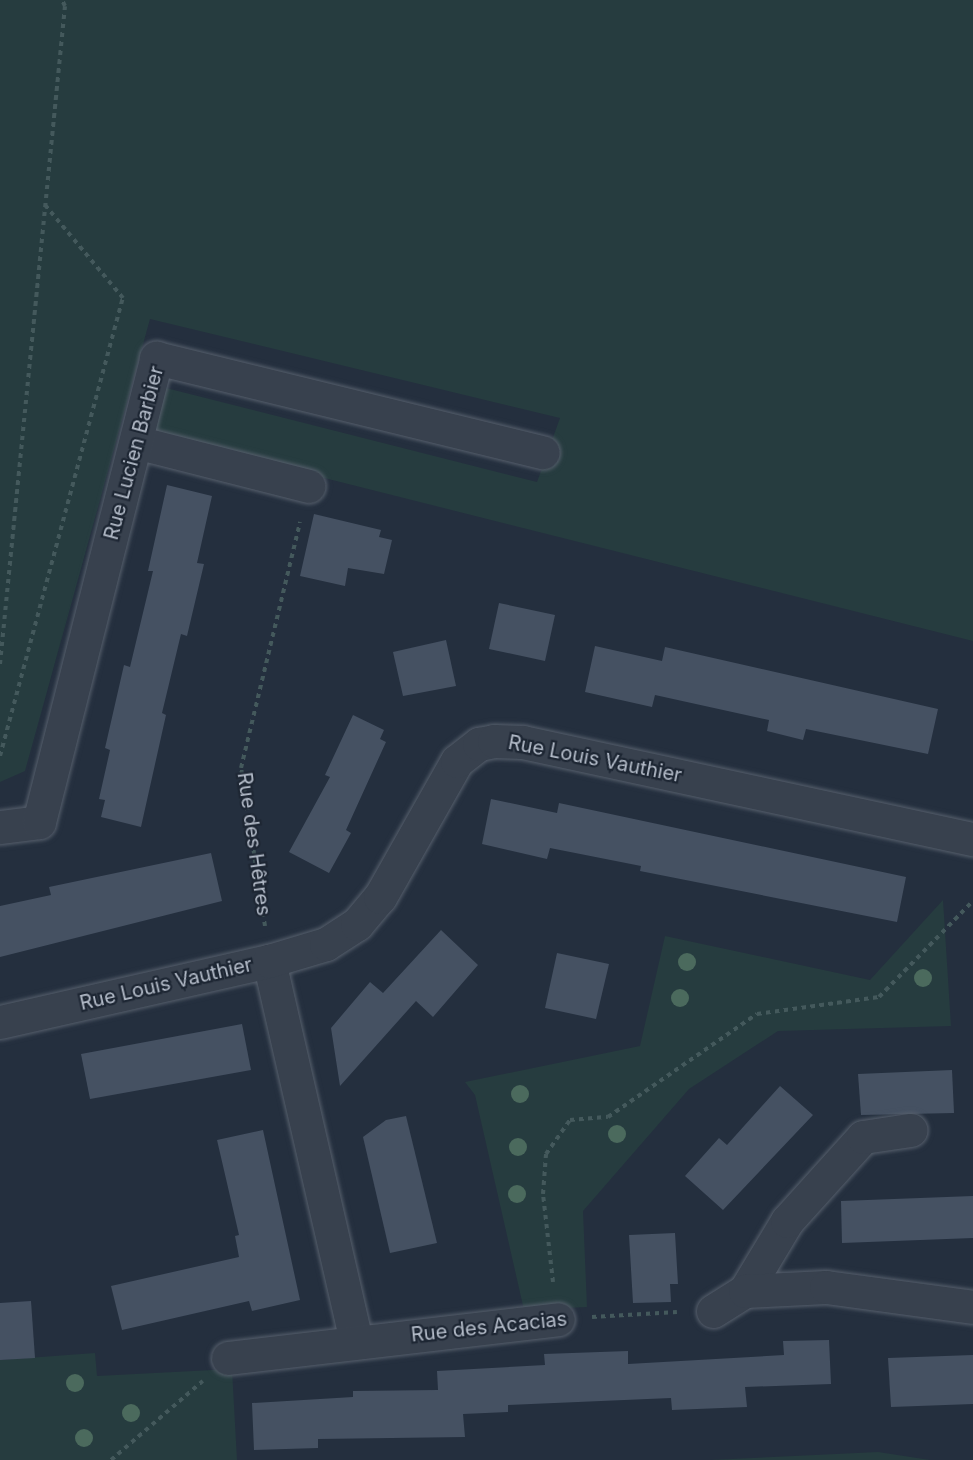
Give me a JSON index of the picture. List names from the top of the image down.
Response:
{
  "streets": {
    "street": ["Rue Lucien Barbier", "Rue Louis Vauthier", "Rue des Acacias"],
    "path": ["Rue des Hêtres"]
  },
  "crossings": [
    ["Rue Louis Vauthier", "Rue des Hêtres"]
  ]
}
